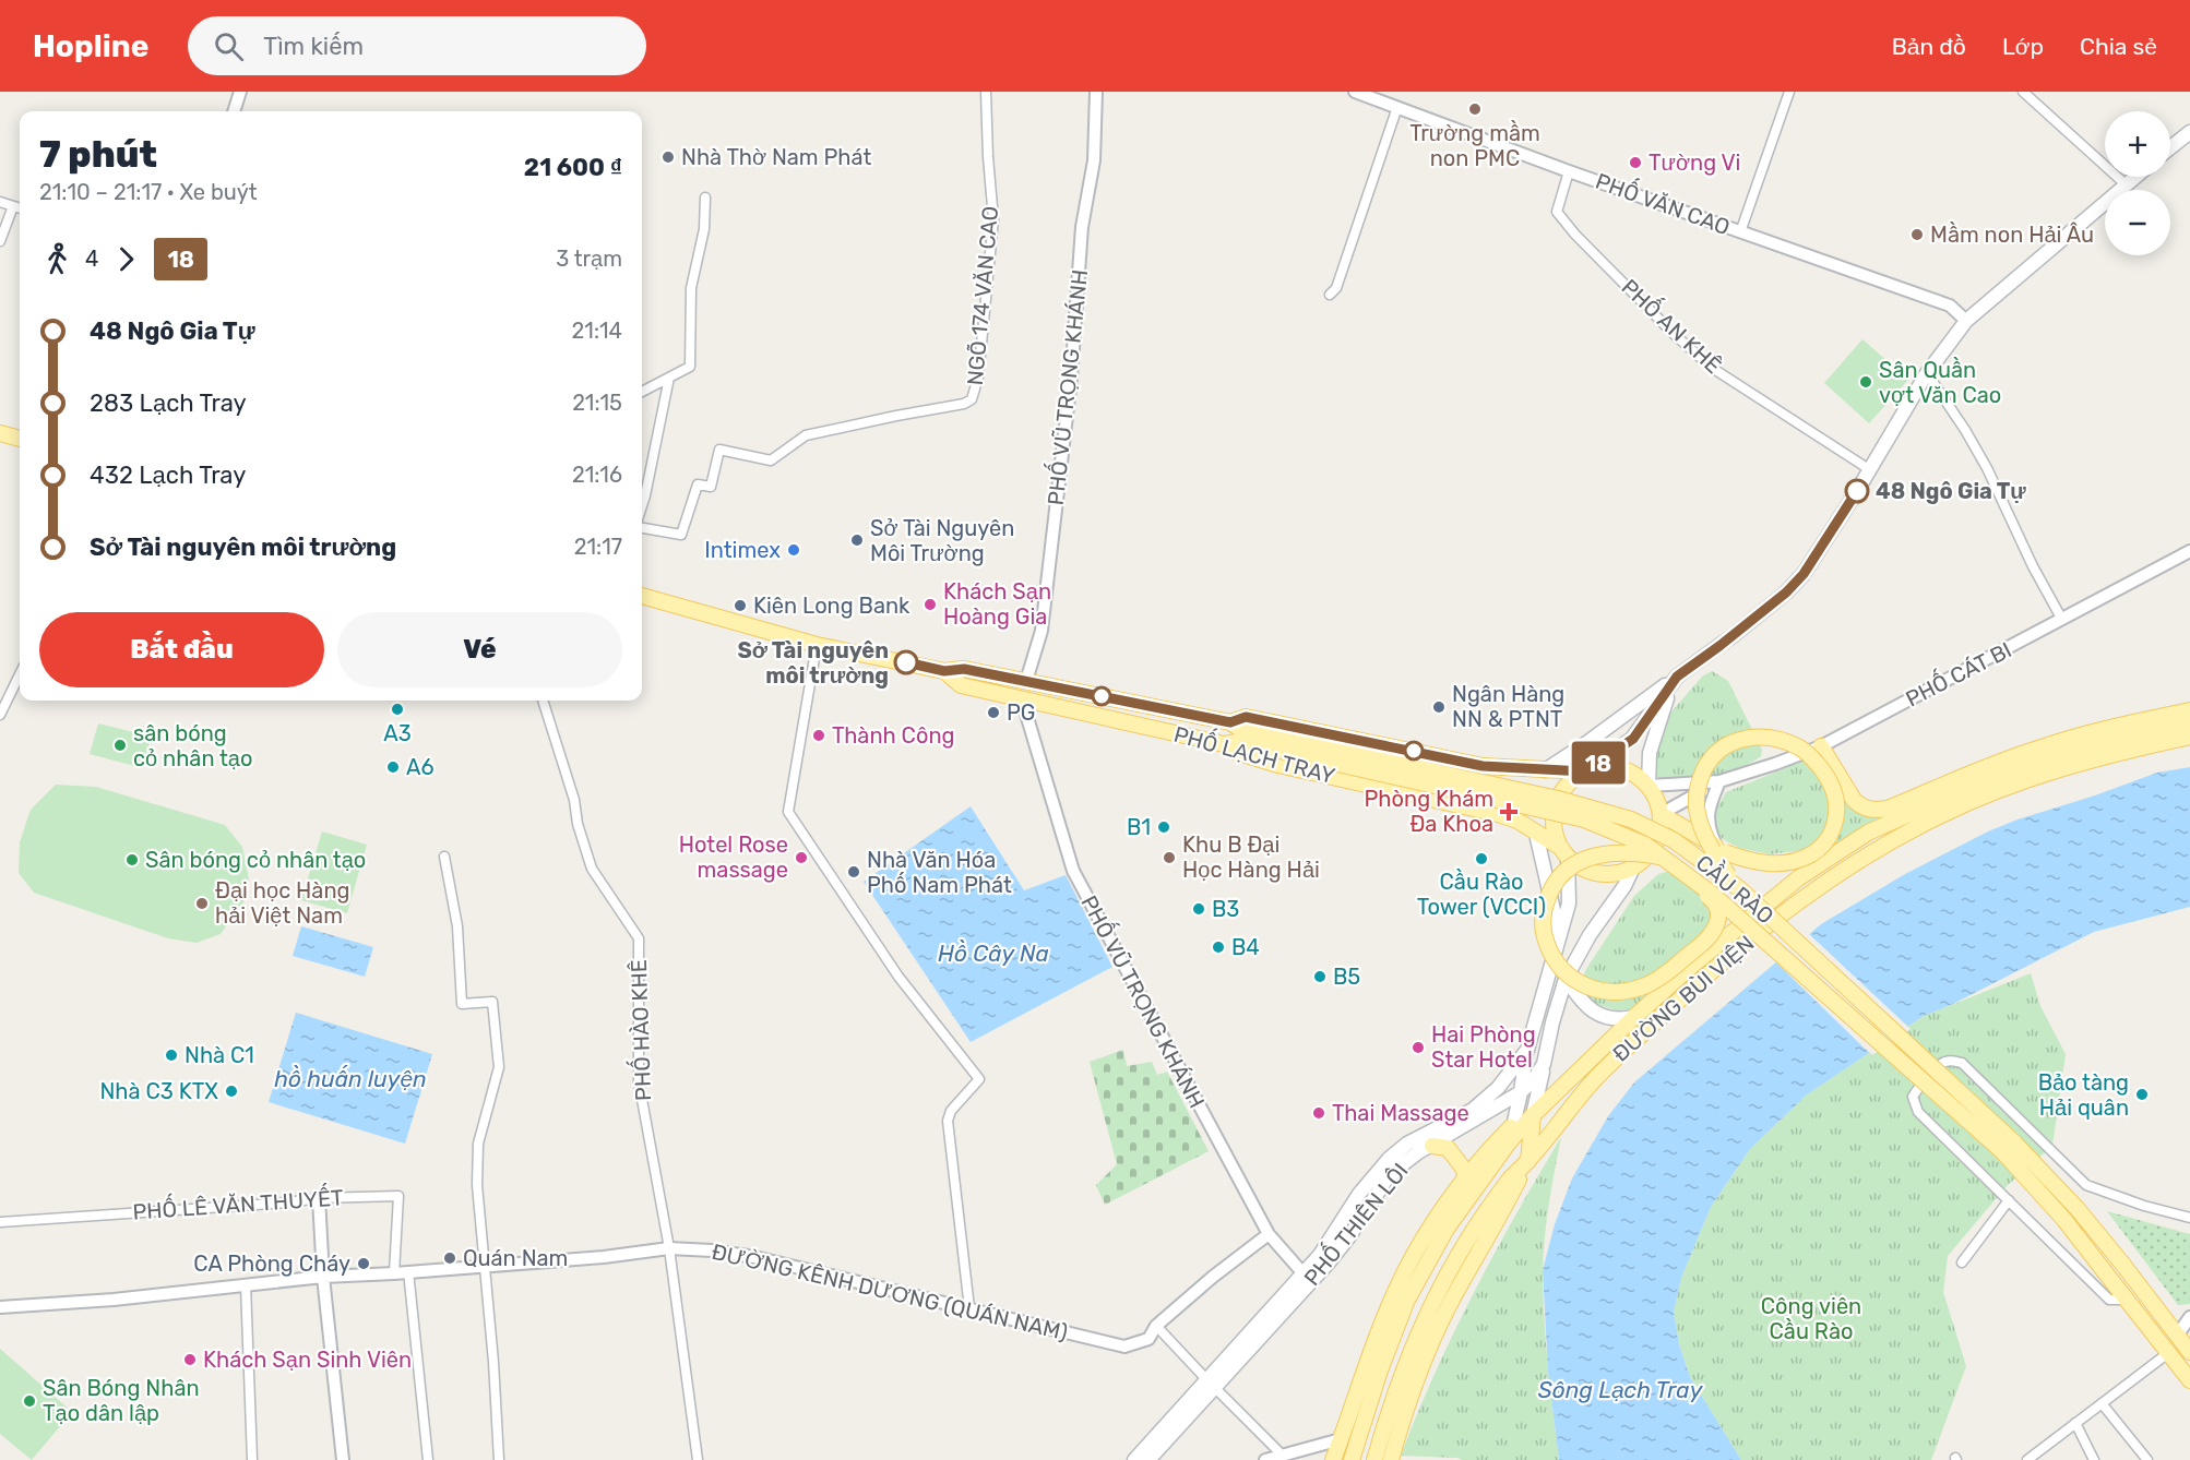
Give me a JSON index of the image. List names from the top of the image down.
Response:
{
  "streets": {
    "main road": [
      "PHỐ LẠCH TRAY",
      "CẦU RÀO",
      "ĐƯỜNG BÙI VIỆN",
      "PHỐ THIÊN LÔI"
    ],
    "street": [
      "PHỐ VĂN CAO",
      "NGÕ 174 VĂN CAO",
      "PHỐ AN KHÊ",
      "PHỐ VŨ TRỌNG KHÁNH",
      "PHỐ CÁT BI",
      "PHỐ HÀO KHÊ",
      "PHỐ LÊ VĂN THUYẾT",
      "ĐƯỜNG KÊNH DƯƠNG (QUÁN NAM)"
    ]
  },
  "crossings": [
    ["PHỐ VĂN CAO", "PHỐ AN KHÊ"],
    ["PHỐ VŨ TRỌNG KHÁNH", "PHỐ LẠCH TRAY"],
    ["PHỐ VŨ TRỌNG KHÁNH", "PHỐ THIÊN LÔI"],
    ["PHỐ VŨ TRỌNG KHÁNH", "ĐƯỜNG KÊNH DƯƠNG (QUÁN NAM)"],
    ["PHỐ CÁT BI", "PHỐ LẠCH TRAY"],
    ["PHỐ CÁT BI", "ĐƯỜNG BÙI VIỆN"],
    ["PHỐ CÁT BI", "PHỐ THIÊN LÔI"],
    ["PHỐ LẠCH TRAY", "CẦU RÀO"],
    ["PHỐ LẠCH TRAY", "PHỐ THIÊN LÔI"],
    ["PHỐ HÀO KHÊ", "ĐƯỜNG KÊNH DƯƠNG (QUÁN NAM)"],
    ["PHỐ LÊ VĂN THUYẾT", "ĐƯỜNG KÊNH DƯƠNG (QUÁN NAM)"]
  ],
  "water": ["Hồ Cây Na", "hồ huấn luyện", "Sông Lạch Tray"],
  "parks": ["Công viên Cầu Rào"],
  "places": {
    "other": [
      "Trường mầm non PMC",
      "Nhà Thờ Nam Phát",
      "Tường Vi",
      "Mầm non Hải Âu",
      "Sân Quần vợt Văn Cao",
      "48 Ngô Gia Tự",
      "Sở Tài Nguyên Môi Trường",
      "Intimex",
      "Khách Sạn Hoàng Gia",
      "Kiên Long Bank",
      "Sở Tài nguyên môi trường",
      "Ngân Hàng NN & PTNT",
      "A3",
      "PG",
      "Thành Công",
      "sân bóng cỏ nhân tạo",
      "A6",
      "B1",
      "Hotel Rose massage",
      "Khu B Đại Học Hàng Hải",
      "Cầu Rào Tower (VCCI)",
      "Sân bóng cỏ nhân tạo",
      "Nhà Văn Hóa Phố Nam Phát",
      "Đại học Hàng hải Việt Nam",
      "B3",
      "B4",
      "B5",
      "Hai Phòng Star Hotel",
      "Nhà C1",
      "Nhà C3 KTX",
      "Bảo tàng Hải quân",
      "Thai Massage",
      "Quán Nam",
      "CA Phòng Cháy",
      "Khách Sạn Sinh Viên",
      "Sân Bóng Nhân Tạo dân lập"
    ],
    "health": ["Phòng Khám Đa Khoa"]
  },
  "lines": ["bus line 18"],
  "page": {
    "header": "Hopline",
    "search": "Tìm kiếm",
    "nav": ["Bản đồ", "Lớp", "Chia sẻ"],
    "on_map": "18",
    "map_buttons": ["+", "−"],
    "heading": ["7 phút", "21:10 – 21:17 · Xe buýt", "21 600 ₫"],
    "legs": ["4", "18", "3 trạm"],
    "list": [
      {
        "name": "48 Ngô Gia Tự",
        "value": "21:14"
      },
      {
        "name": "283 Lạch Tray",
        "value": "21:15"
      },
      {
        "name": "432 Lạch Tray",
        "value": "21:16"
      },
      {
        "name": "Sở Tài nguyên môi trường",
        "value": "21:17"
      }
    ],
    "buttons": ["Bắt đầu", "Vé"]
  }
}
